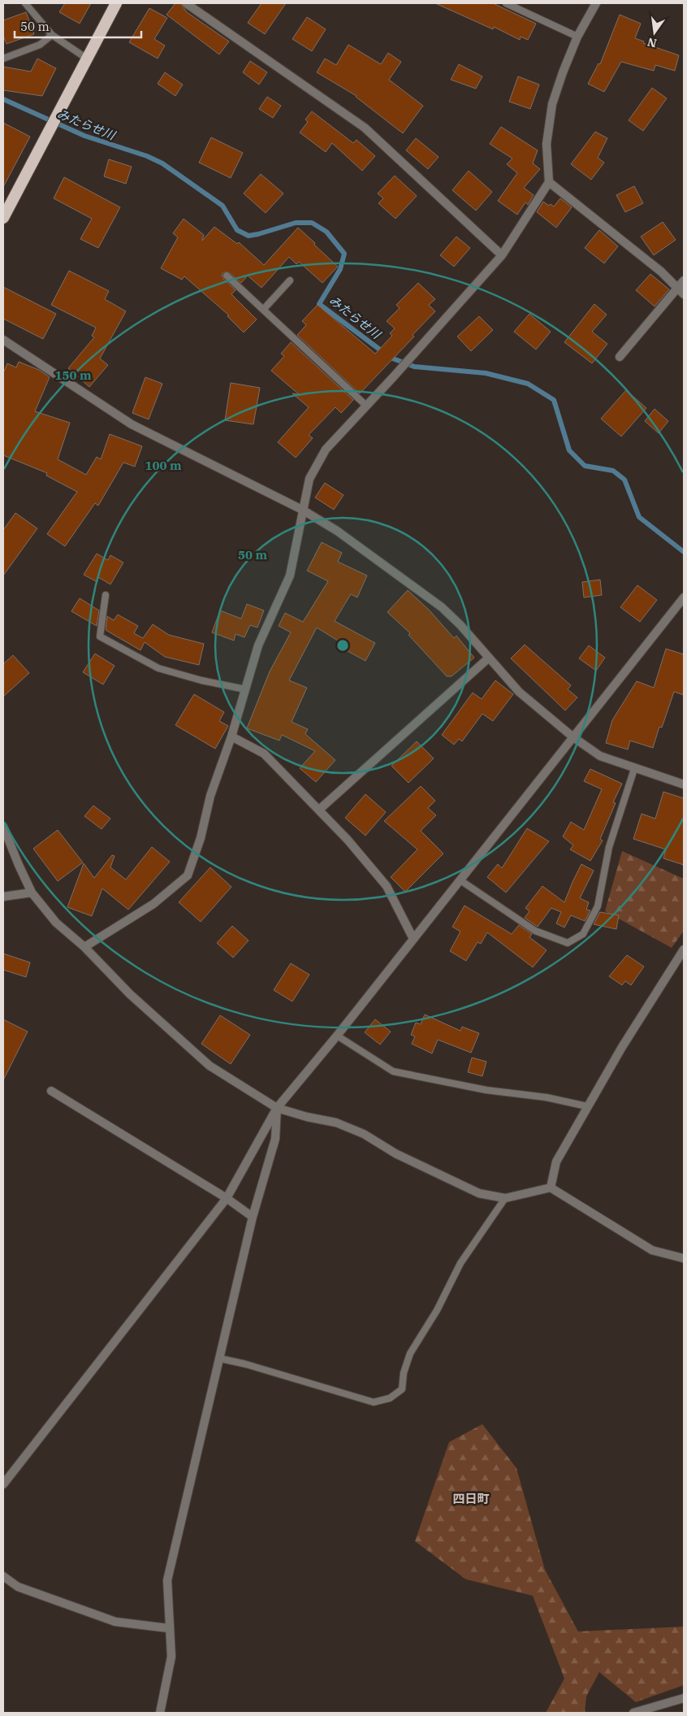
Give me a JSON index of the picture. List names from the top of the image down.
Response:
{
  "districts": ["四日町"],
  "water": ["みたらせ川"],
  "scale_bar": "50 m",
  "north": "bottom",
  "rings": ["150 m", "100 m", "50 m"]
}
